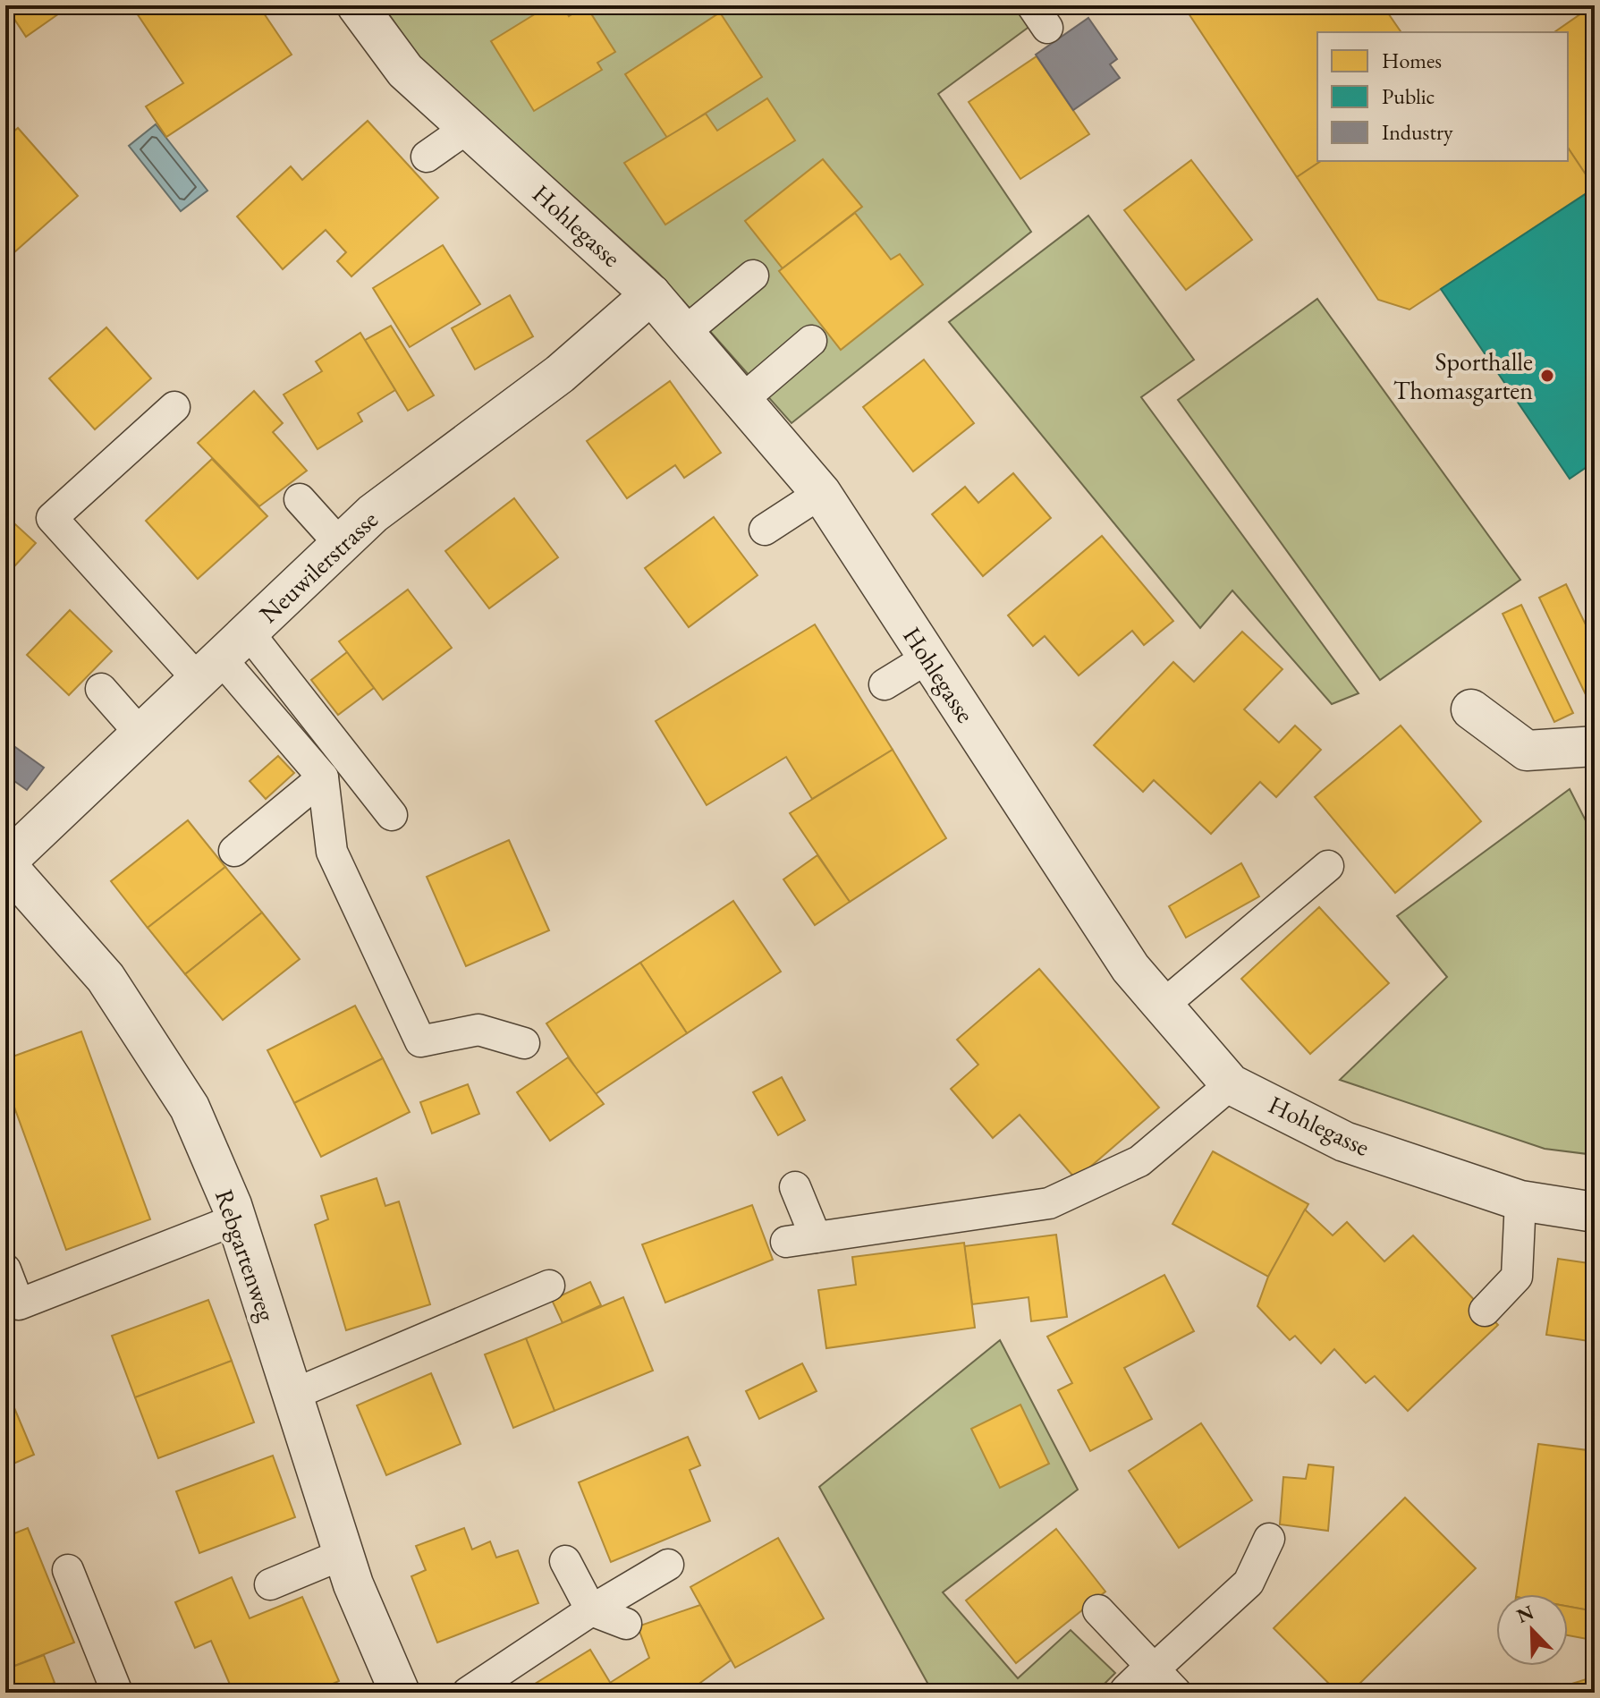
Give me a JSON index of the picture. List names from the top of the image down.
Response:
{
  "streets": {
    "street": ["Hohlegasse", "Neuwilerstrasse", "Rebgartenweg"]
  },
  "crossings": [
    ["Hohlegasse", "Neuwilerstrasse"],
    ["Neuwilerstrasse", "Rebgartenweg"]
  ],
  "places": ["Sporthalle Thomasgarten"],
  "legend": ["Homes", "Public", "Industry"],
  "north": "top left"
}
